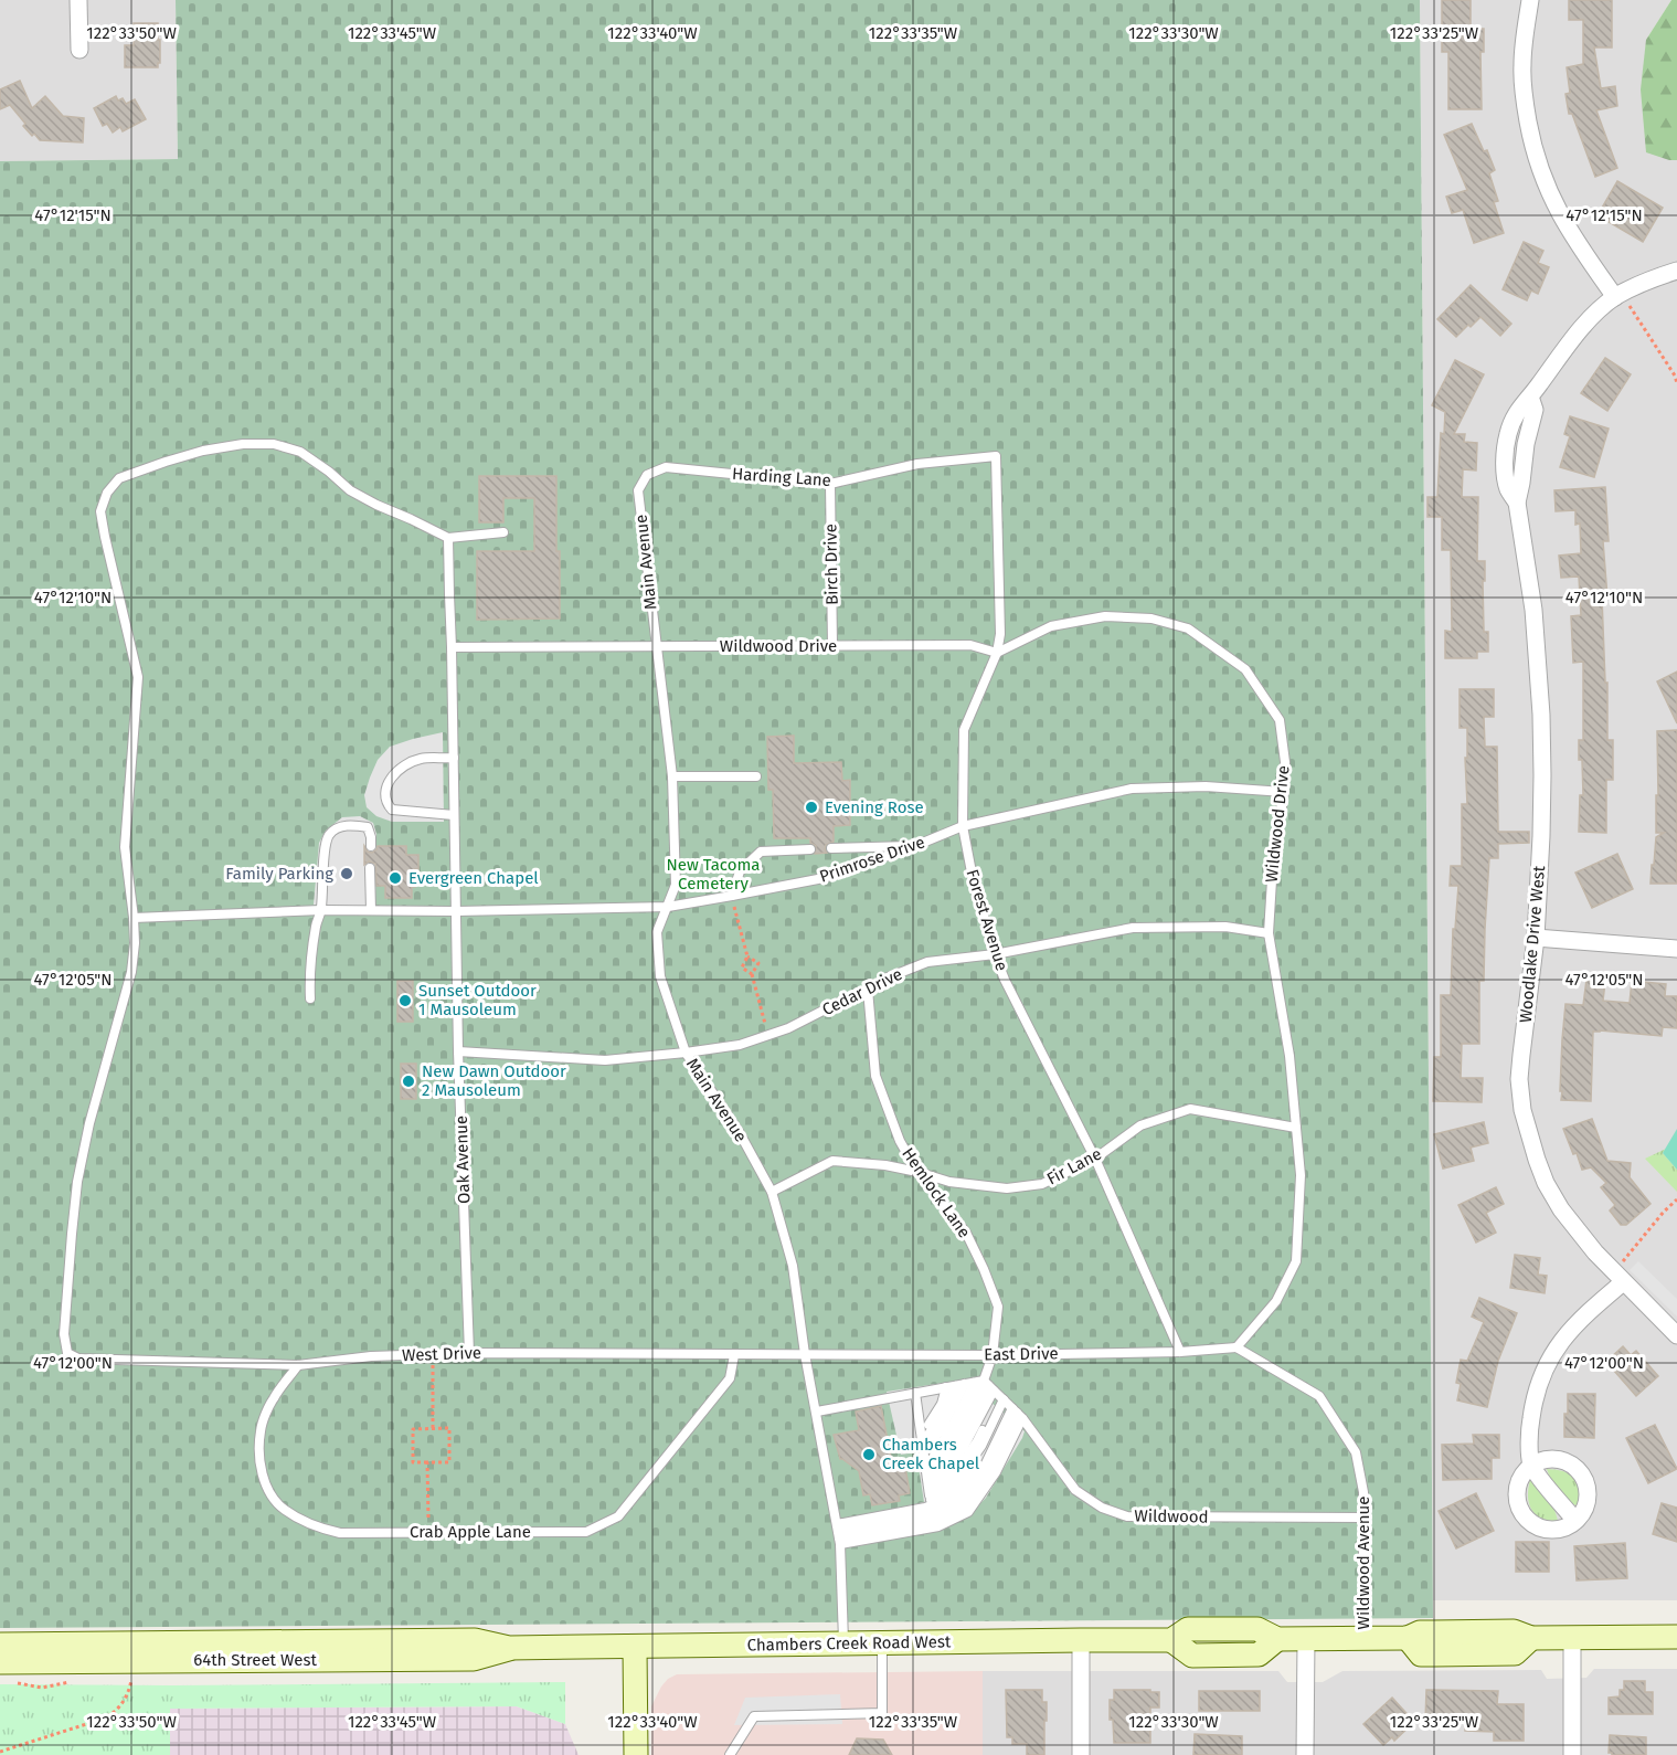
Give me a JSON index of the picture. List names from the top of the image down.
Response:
{
  "streets": {
    "street": ["Woodlake Drive West", "Chambers Creek Road West", "64th Street West"],
    "lane": [
      "Harding Lane",
      "Main Avenue",
      "Birch Drive",
      "Wildwood Drive",
      "Primrose Drive",
      "Forest Avenue",
      "Cedar Drive",
      "Oak Avenue",
      "Fir Lane",
      "Hemlock Lane",
      "West Drive",
      "East Drive",
      "Wildwood",
      "Crab Apple Lane",
      "Wildwood Avenue"
    ]
  },
  "crossings": [
    ["Harding Lane", "Main Avenue"],
    ["Harding Lane", "Birch Drive"],
    ["Harding Lane", "Forest Avenue"],
    ["Main Avenue", "Wildwood Drive"],
    ["Main Avenue", "Primrose Drive"],
    ["Main Avenue", "Cedar Drive"],
    ["Main Avenue", "Fir Lane"],
    ["Main Avenue", "West Drive"],
    ["Main Avenue", "East Drive"],
    ["Main Avenue", "Chambers Creek Road West"],
    ["Birch Drive", "Wildwood Drive"],
    ["Wildwood Drive", "Primrose Drive"],
    ["Wildwood Drive", "Forest Avenue"],
    ["Wildwood Drive", "Cedar Drive"],
    ["Wildwood Drive", "Oak Avenue"],
    ["Wildwood Drive", "Fir Lane"],
    ["Wildwood Drive", "East Drive"],
    ["Wildwood Drive", "Wildwood Avenue"],
    ["Primrose Drive", "Forest Avenue"],
    ["Primrose Drive", "Oak Avenue"],
    ["Primrose Drive", "West Drive"],
    ["Forest Avenue", "Cedar Drive"],
    ["Forest Avenue", "Fir Lane"],
    ["Forest Avenue", "East Drive"],
    ["Cedar Drive", "Oak Avenue"],
    ["Cedar Drive", "Hemlock Lane"],
    ["Oak Avenue", "West Drive"],
    ["Fir Lane", "Hemlock Lane"],
    ["Hemlock Lane", "East Drive"],
    ["West Drive", "East Drive"],
    ["West Drive", "Crab Apple Lane"],
    ["East Drive", "Wildwood Avenue"],
    ["Wildwood", "Wildwood Avenue"],
    ["Wildwood Avenue", "Chambers Creek Road West"],
    ["Chambers Creek Road West", "64th Street West"]
  ],
  "parks": ["New Tacoma Cemetery"],
  "places": [
    "Evening Rose",
    "Family Parking",
    "Evergreen Chapel",
    "Sunset Outdoor 1 Mausoleum",
    "New Dawn Outdoor 2 Mausoleum",
    "Chambers Creek Chapel"
  ],
  "coordinates": [
    "122°33'50\"W",
    "122°33'45\"W",
    "122°33'40\"W",
    "122°33'35\"W",
    "122°33'30\"W",
    "122°33'25\"W",
    "47°12'15\"N",
    "47°12'10\"N",
    "47°12'05\"N",
    "47°12'00\"N"
  ]
}
